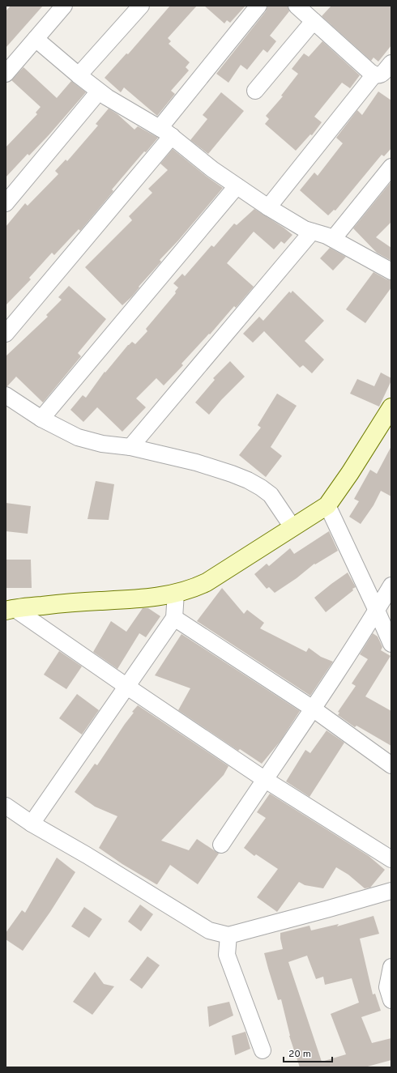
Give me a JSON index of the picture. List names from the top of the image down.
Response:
{
  "scale_bar": "20 m"
}
